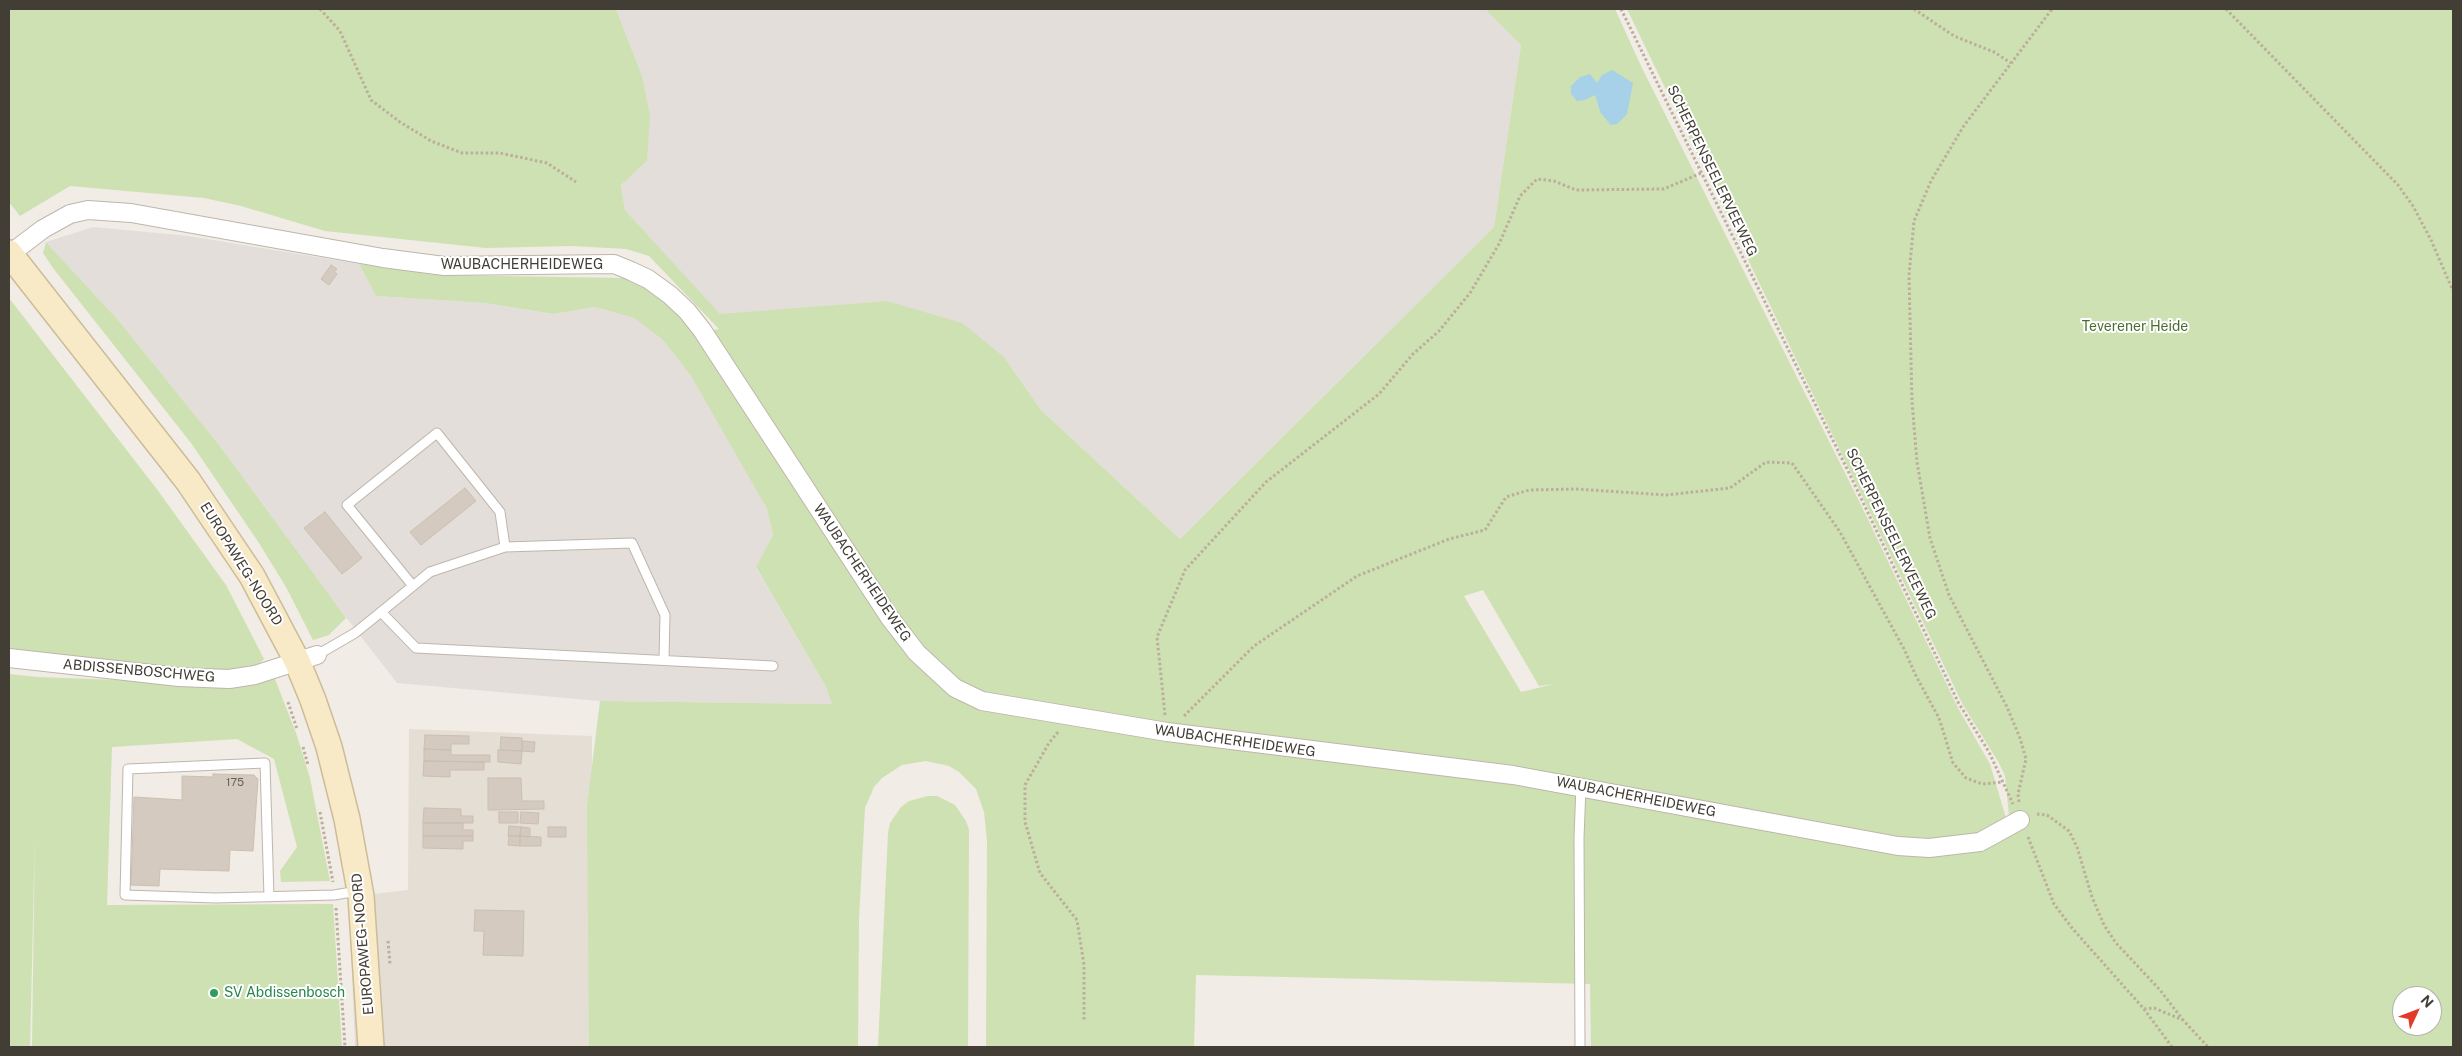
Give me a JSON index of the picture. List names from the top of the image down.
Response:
{
  "streets": {
    "street": ["WAUBACHERHEIDEWEG", "EUROPAWEG-NOORD", "ABDISSENBOSCHWEG"],
    "path": ["SCHERPENSEELERVEEWEG"]
  },
  "crossings": [
    ["SCHERPENSEELERVEEWEG", "WAUBACHERHEIDEWEG"],
    ["WAUBACHERHEIDEWEG", "EUROPAWEG-NOORD"],
    ["EUROPAWEG-NOORD", "ABDISSENBOSCHWEG"]
  ],
  "parks": ["Teverener Heide"],
  "places": ["SV Abdissenbosch"],
  "house_numbers": ["175"],
  "north": "top right"
}
